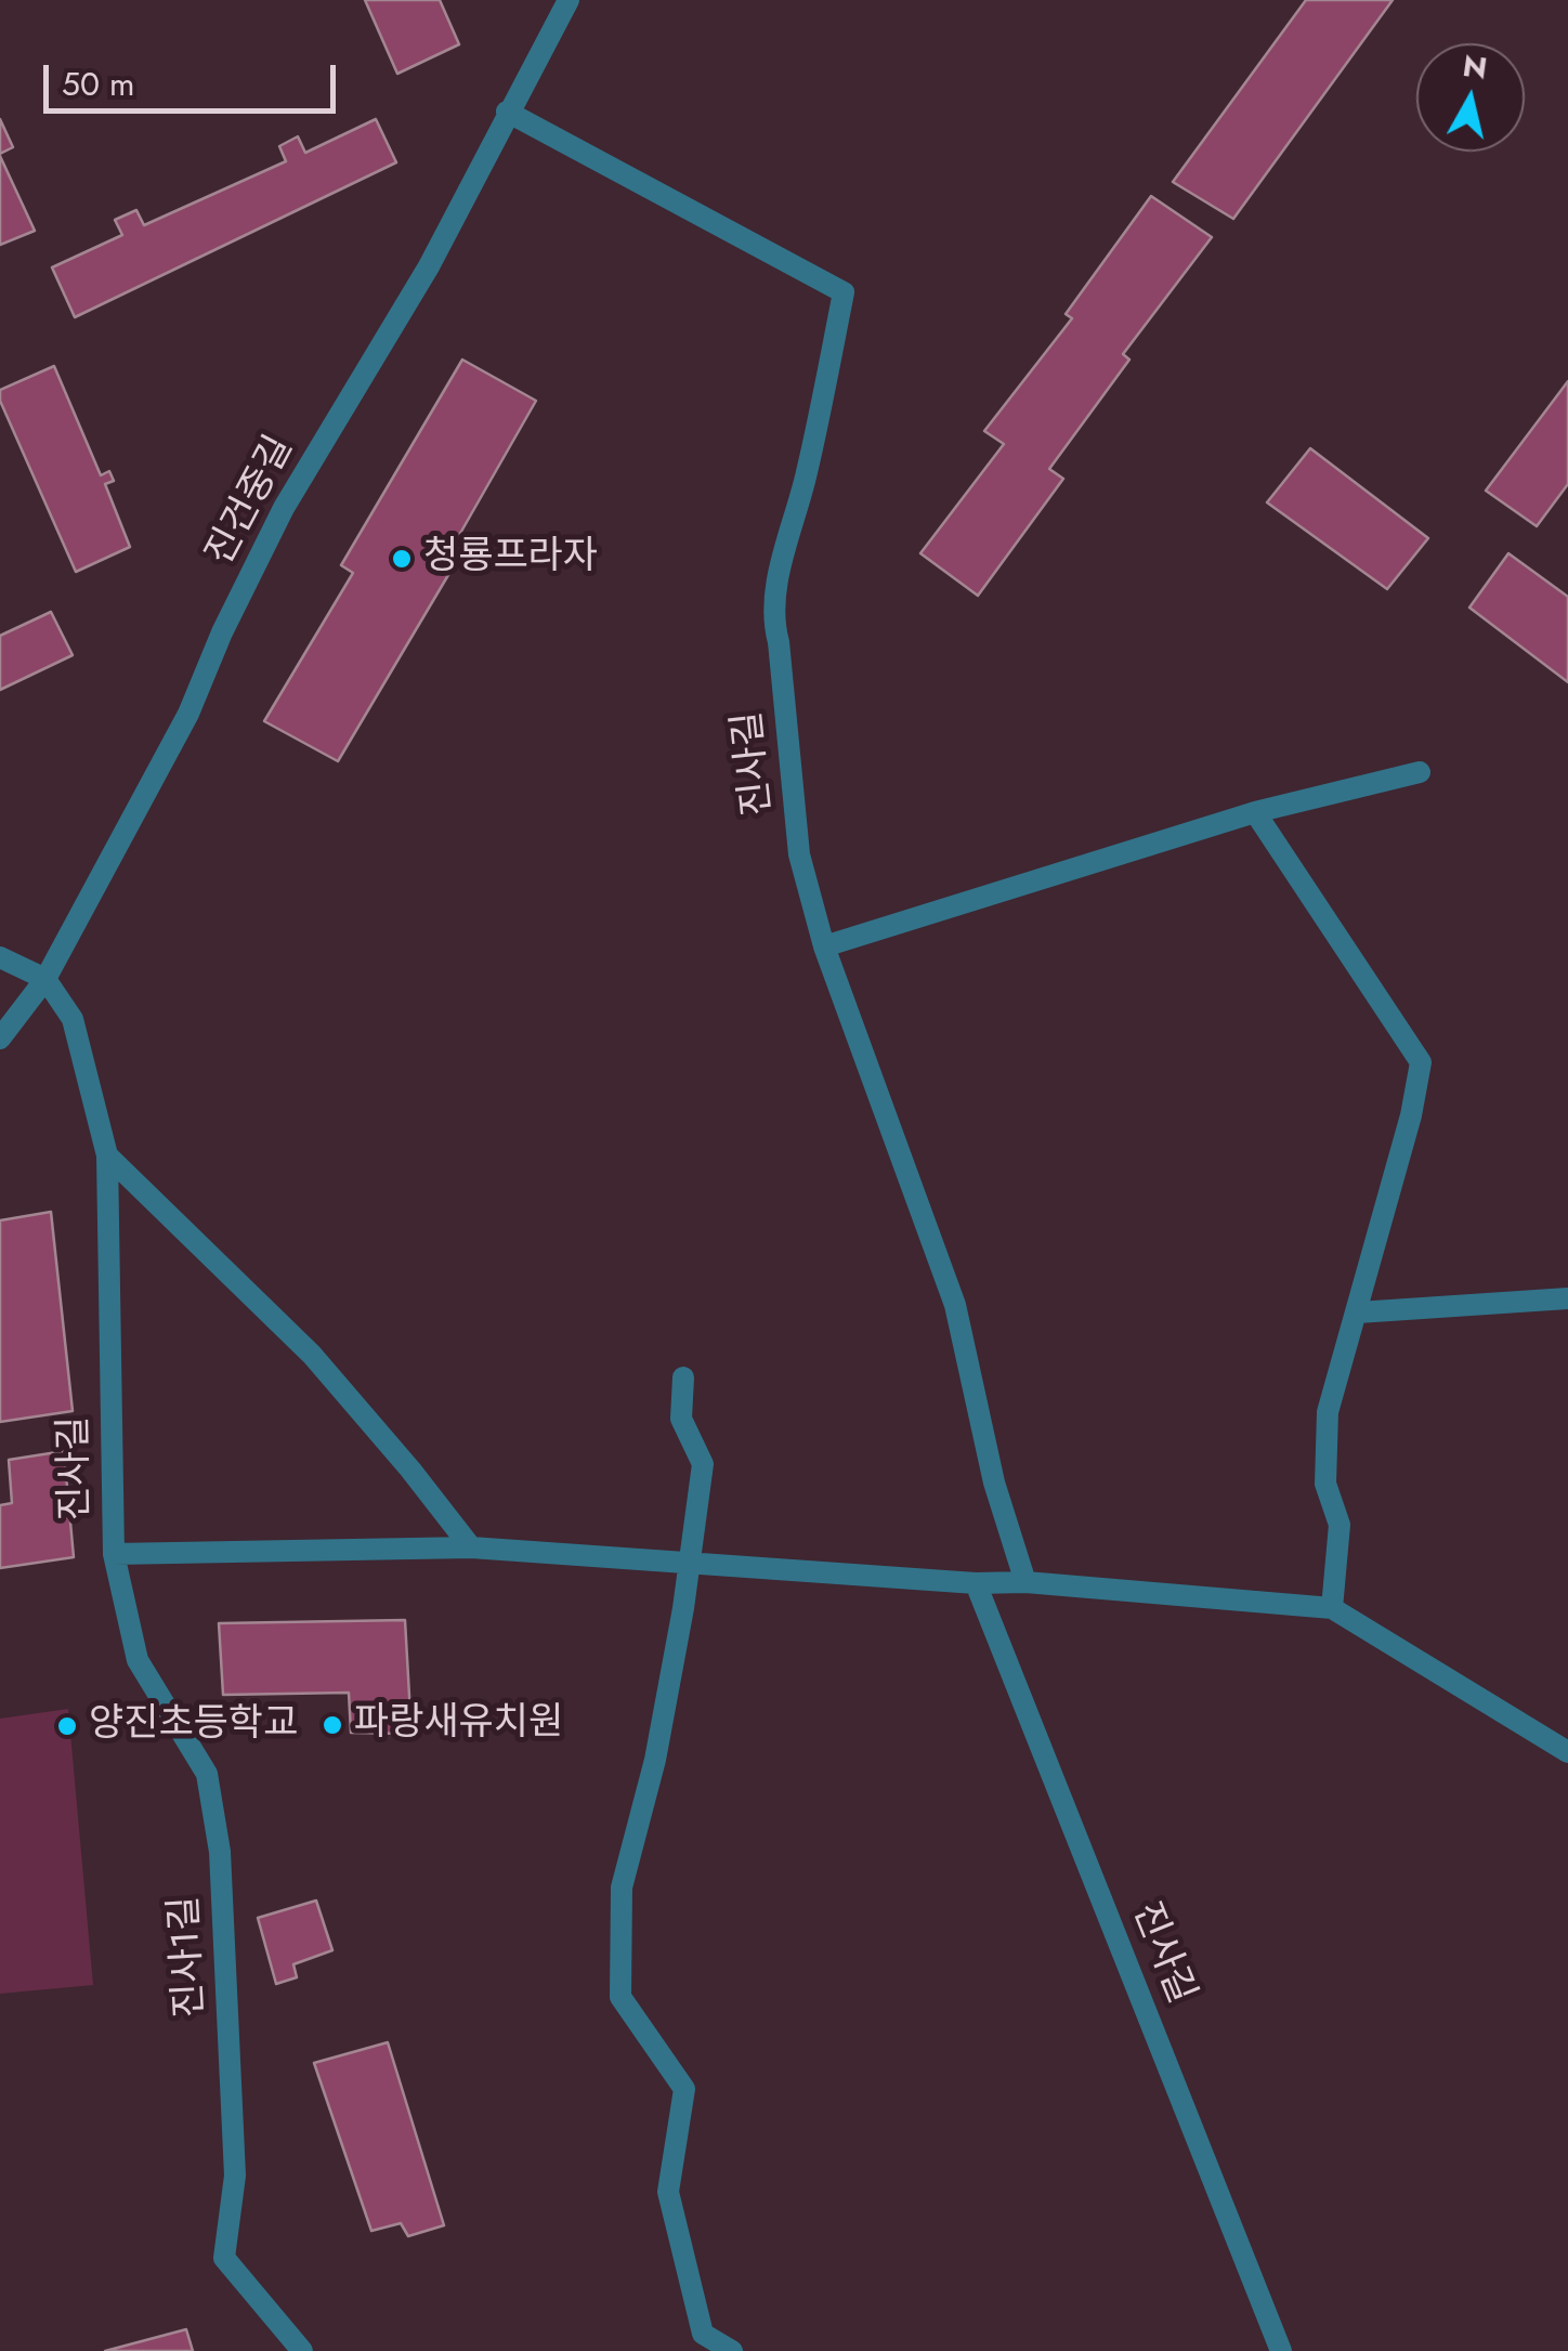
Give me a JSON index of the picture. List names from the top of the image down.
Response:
{
  "streets": {
    "street": ["진건중길", "진사길", "진사1길"]
  },
  "crossings": [
    ["진건중길", "진사길"],
    ["진사길", "진사1길"]
  ],
  "places": ["청룡프라자", "파랑새유치원", "양진초등학교"],
  "scale_bar": "50 m",
  "north": "top"
}
